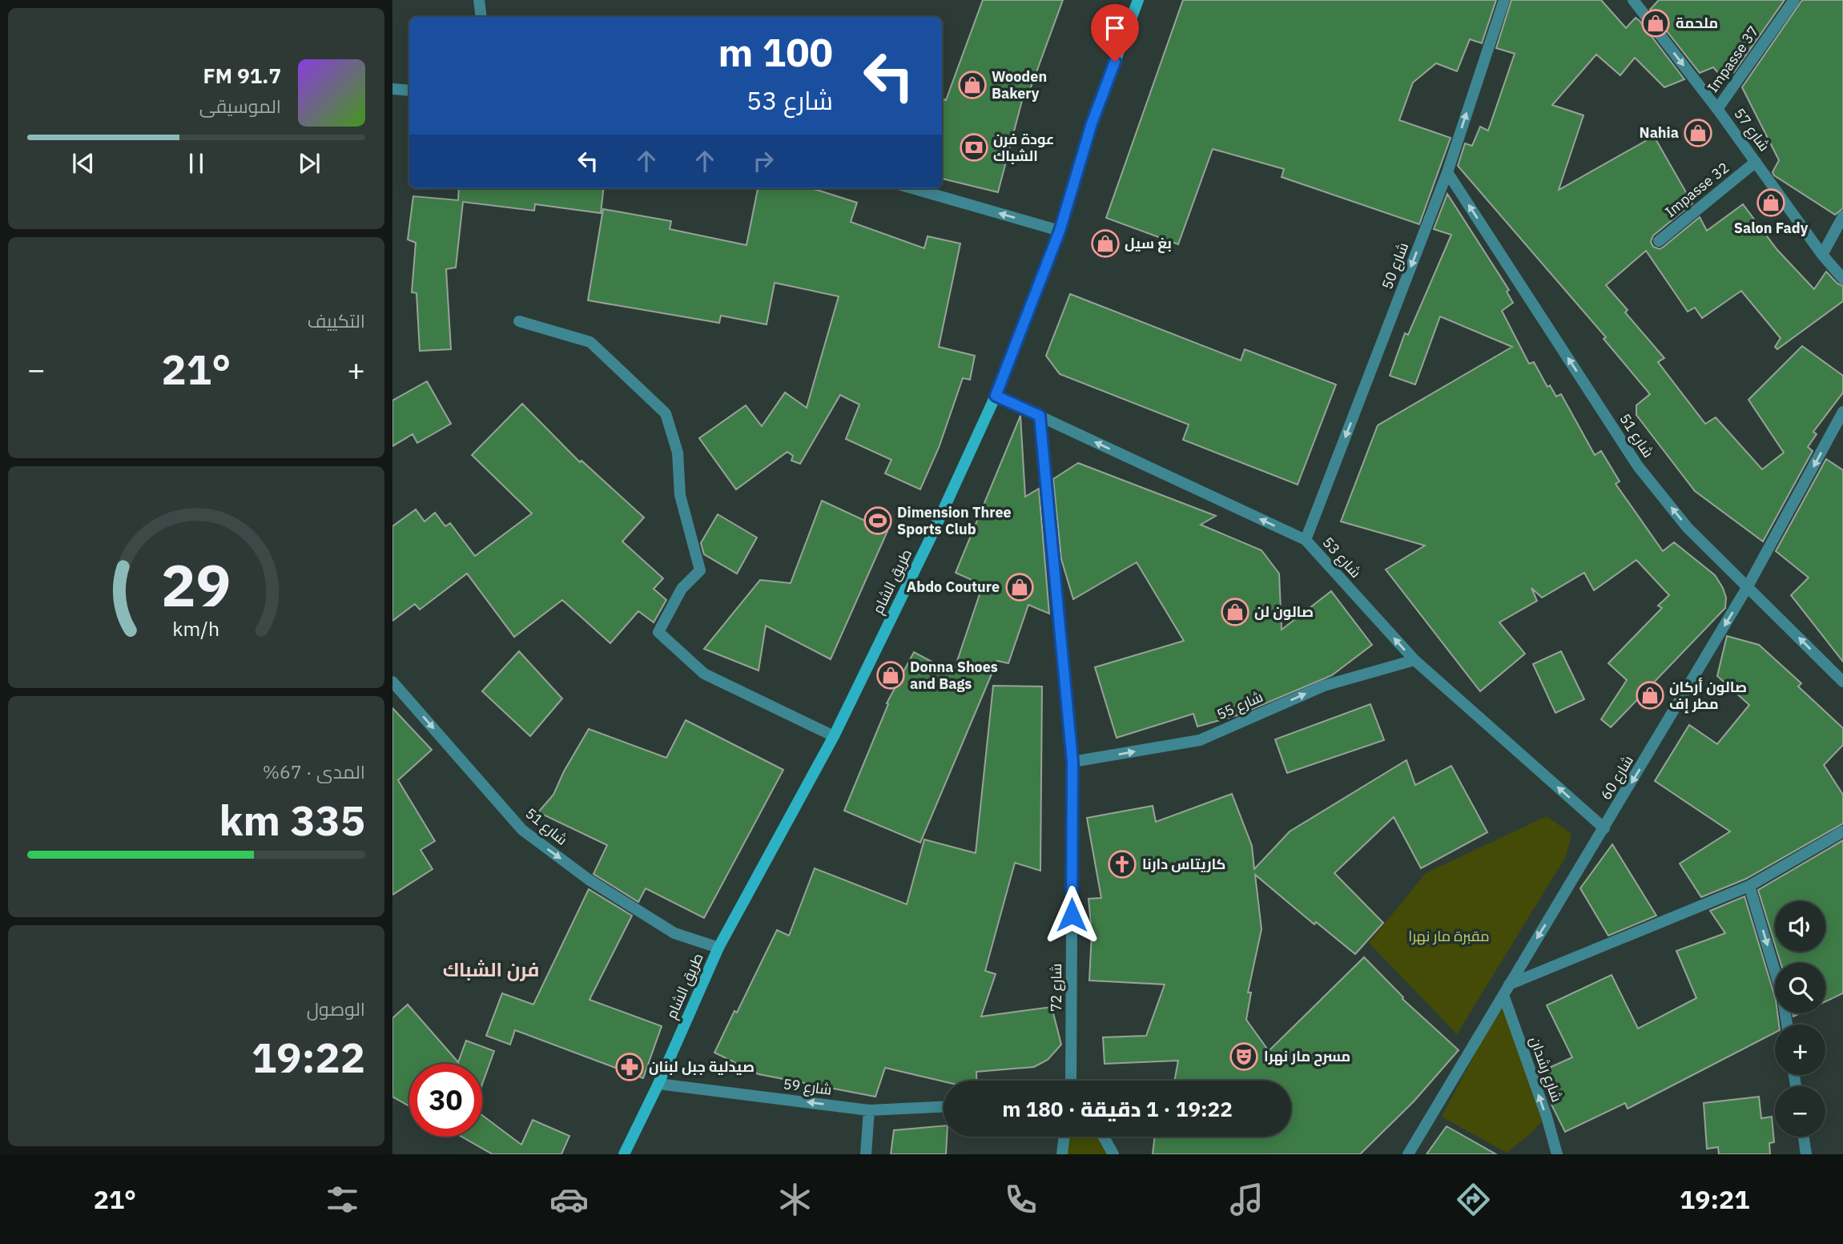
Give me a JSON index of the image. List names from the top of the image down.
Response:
{
  "streets": {
    "main road": ["طريق الشام"],
    "street": [
      "Impasse 37",
      "شارع 57",
      "Impasse 32",
      "شارع 50",
      "شارع 51",
      "شارع 53",
      "شارع 55",
      "شارع 60",
      "شارع 72",
      "شارع رشدان",
      "شارع 59"
    ]
  },
  "crossings": [
    ["Impasse 37", "شارع 57"],
    ["شارع 57", "Impasse 32"],
    ["شارع 50", "شارع 51"],
    ["شارع 50", "شارع 53"],
    ["شارع 51", "طريق الشام"],
    ["شارع 51", "شارع 60"],
    ["شارع 53", "طريق الشام"],
    ["شارع 53", "شارع 55"],
    ["شارع 53", "شارع 60"],
    ["شارع 53", "شارع 72"],
    ["طريق الشام", "شارع 59"],
    ["شارع 55", "شارع 72"],
    ["شارع 60", "شارع رشدان"]
  ],
  "one_way": [
    "شارع 57",
    "شارع 53",
    "شارع 55",
    "شارع 60",
    "شارع رشدان",
    "شارع 59"
  ],
  "districts": ["فرن الشباك"],
  "parks": ["مقبرة مار نهرا"],
  "places": {
    "shop": [
      "ملحمة",
      "Wooden Bakery",
      "Nahia",
      "Salon Fady",
      "بغ سيل",
      "Abdo Couture",
      "صالون لن",
      "Donna Shoes and Bags",
      "صالون أركان مطر إف"
    ],
    "bank": ["عودة فرن الشباك"],
    "sports": ["Dimension Three Sports Club"],
    "church": ["كاريتاس دارنا"],
    "theatre": ["مسرح مار نهرا"],
    "pharmacy": ["صيدلية جبل لبنان"]
  },
  "page": {
    "turn": ["100 m", "شارع 53"],
    "song": ["91.7 FM", "الموسيقى"],
    "tile": [
      "التكييف",
      ["المدى · 67%", "335 km"],
      ["الوصول", "19:22"]
    ],
    "heat": ["−", "21°", "+"],
    "map_buttons": ["+", "−"],
    "limit": "30",
    "trip": "19:22 · 1 دقيقة · 180 m",
    "tabs": ["19:21", "21°"],
    "gauge": ["29", "km/h"]
  }
}
